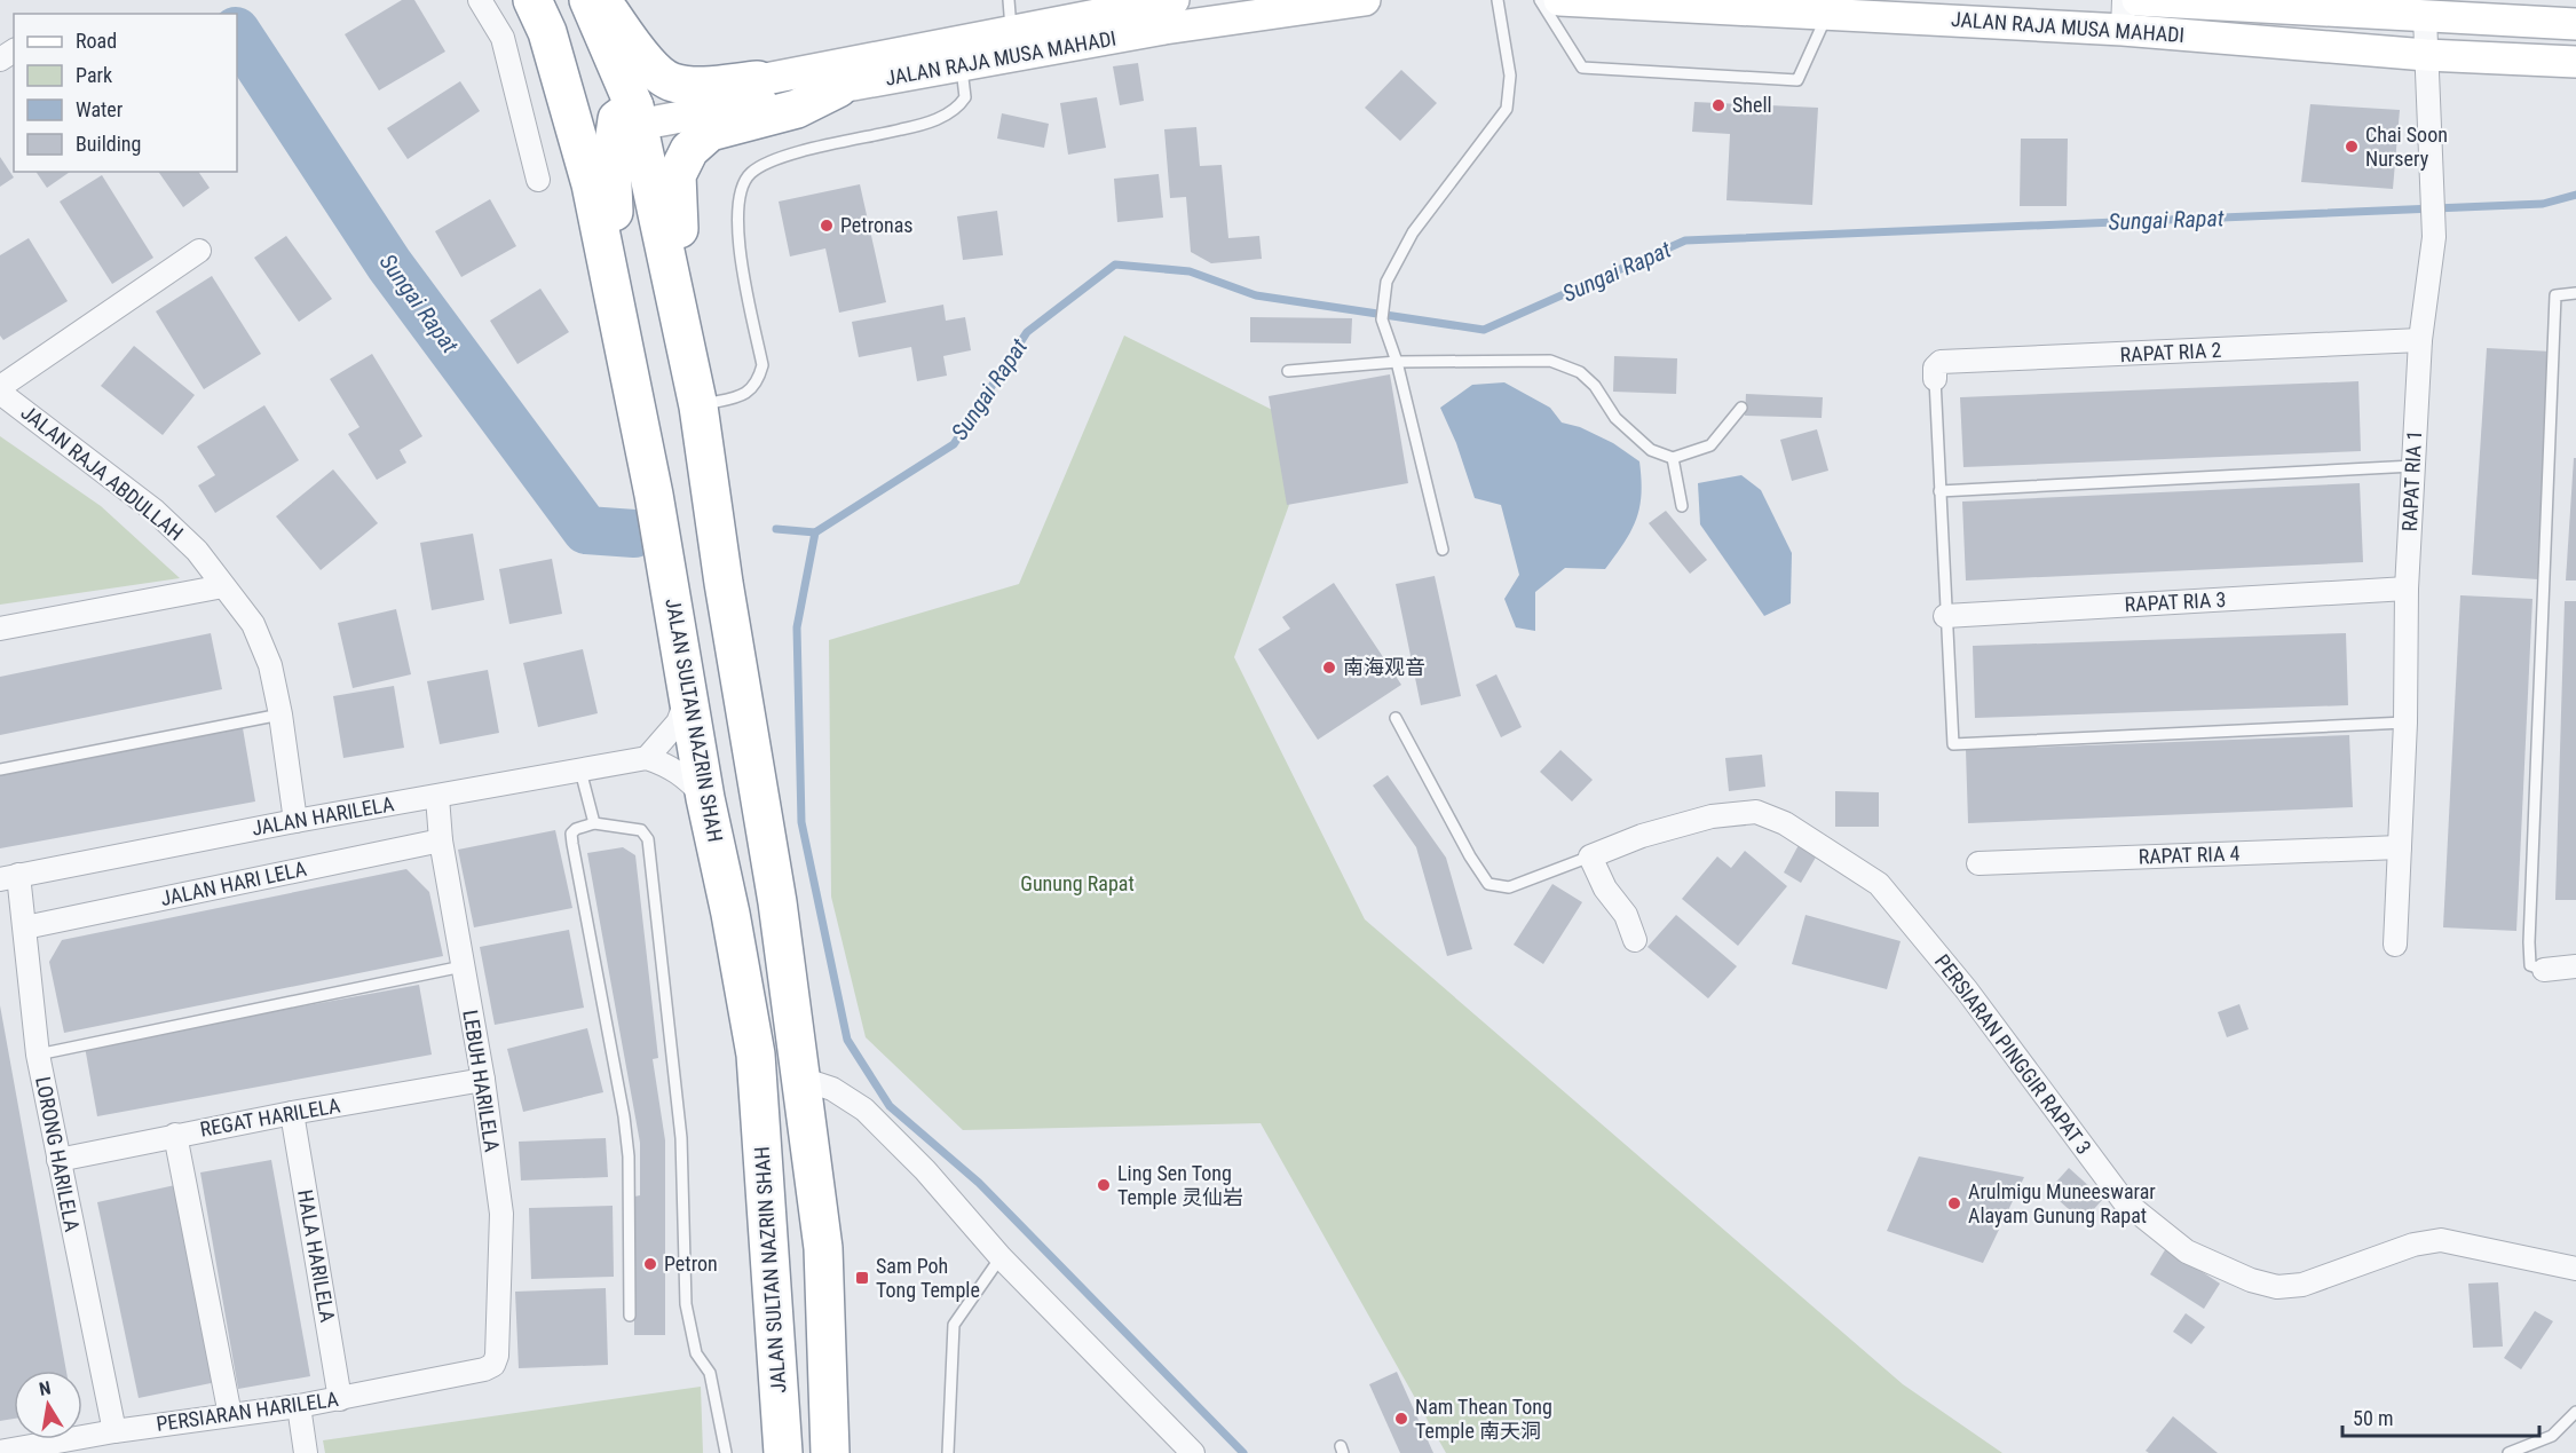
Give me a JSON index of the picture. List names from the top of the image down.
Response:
{
  "streets": {
    "highway": ["JALAN SULTAN NAZRIN SHAH"],
    "main road": ["JALAN RAJA MUSA MAHADI"],
    "street": [
      "RAPAT RIA 2",
      "JALAN RAJA ABDULLAH",
      "RAPAT RIA 1",
      "RAPAT RIA 3",
      "JALAN HARILELA",
      "RAPAT RIA 4",
      "JALAN HARI LELA",
      "PERSIARAN PINGGIR RAPAT 3",
      "LEBUH HARILELA",
      "REGAT HARILELA",
      "LORONG HARILELA",
      "HALA HARILELA",
      "PERSIARAN HARILELA"
    ]
  },
  "crossings": [
    ["JALAN RAJA MUSA MAHADI", "RAPAT RIA 1"],
    ["RAPAT RIA 2", "RAPAT RIA 1"],
    ["JALAN RAJA ABDULLAH", "JALAN HARILELA"],
    ["RAPAT RIA 1", "RAPAT RIA 3"],
    ["RAPAT RIA 1", "RAPAT RIA 4"],
    ["JALAN HARILELA", "LEBUH HARILELA"],
    ["JALAN HARILELA", "LORONG HARILELA"],
    ["JALAN HARI LELA", "LEBUH HARILELA"],
    ["JALAN HARI LELA", "LORONG HARILELA"],
    ["LEBUH HARILELA", "REGAT HARILELA"],
    ["LEBUH HARILELA", "PERSIARAN HARILELA"],
    ["REGAT HARILELA", "LORONG HARILELA"],
    ["REGAT HARILELA", "HALA HARILELA"],
    ["LORONG HARILELA", "PERSIARAN HARILELA"],
    ["HALA HARILELA", "PERSIARAN HARILELA"]
  ],
  "water": ["Sungai Rapat"],
  "parks": ["Gunung Rapat"],
  "places": {
    "other": [
      "Shell",
      "Chai Soon Nursery",
      "Petronas",
      "南海观音",
      "Ling Sen Tong Temple 灵仙岩",
      "Arulmigu Muneeswarar Alayam Gunung Rapat",
      "Petron",
      "Nam Thean Tong Temple 南天洞"
    ],
    "transit": ["Sam Poh Tong Temple"]
  },
  "legend": [
    "Road",
    "Park",
    "Water",
    "Building"
  ],
  "scale_bar": "50 m",
  "north": "top"
}
